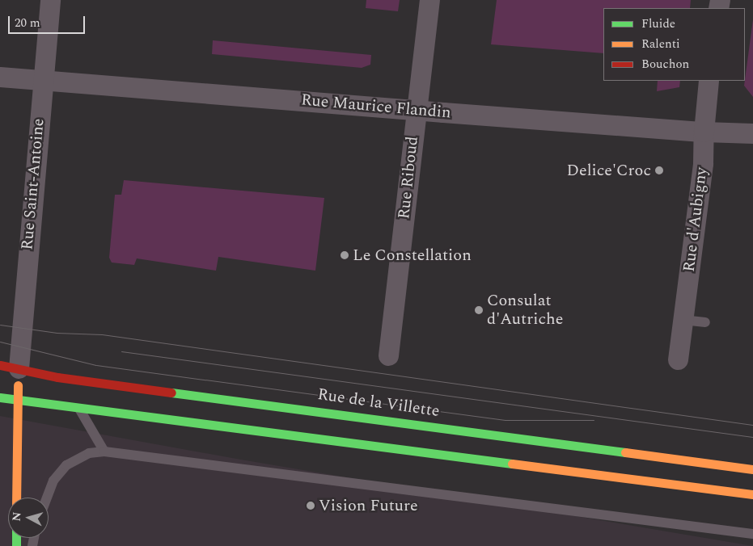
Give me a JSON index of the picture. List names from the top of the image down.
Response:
{
  "streets": {
    "main road": ["Rue de la Villette"],
    "street": [
      "Rue Maurice Flandin",
      "Rue Riboud",
      "Rue Saint-Antoine",
      "Rue d'Aubigny"
    ]
  },
  "crossings": [
    ["Rue Maurice Flandin", "Rue Riboud"],
    ["Rue Maurice Flandin", "Rue Saint-Antoine"],
    ["Rue Maurice Flandin", "Rue d'Aubigny"],
    ["Rue Saint-Antoine", "Rue de la Villette"]
  ],
  "places": [
    "Delice'Croc",
    "Le Constellation",
    "Consulat d'Autriche",
    "Vision Future"
  ],
  "legend": ["Fluide", "Ralenti", "Bouchon"],
  "scale_bar": "20 m",
  "north": "left"
}
